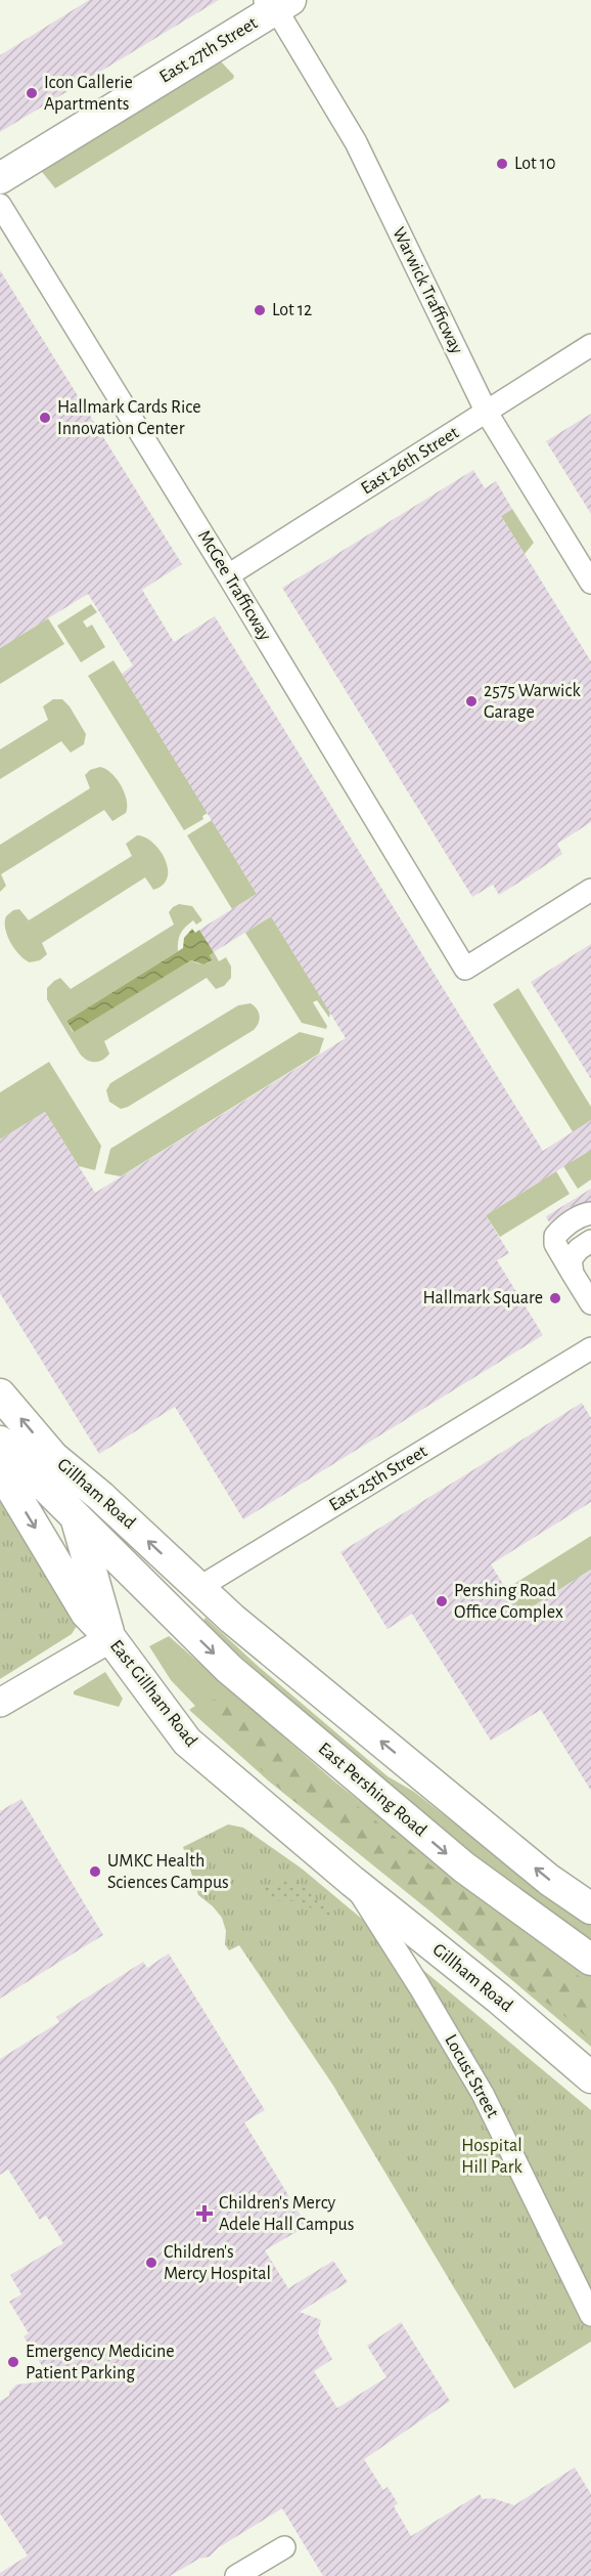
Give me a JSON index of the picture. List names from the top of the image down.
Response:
{
  "streets": {
    "main road": [
      "East 27th Street",
      "Gillham Road",
      "East Gillham Road",
      "East Pershing Road"
    ],
    "street": [
      "Warwick Trafficway",
      "East 26th Street",
      "McGee Trafficway",
      "East 25th Street",
      "Locust Street"
    ]
  },
  "crossings": [
    ["East 27th Street", "Warwick Trafficway"],
    ["Warwick Trafficway", "East 26th Street"],
    ["East 26th Street", "McGee Trafficway"],
    ["East 25th Street", "Gillham Road"],
    ["East 25th Street", "East Pershing Road"],
    ["Gillham Road", "East Gillham Road"],
    ["Gillham Road", "East Pershing Road"],
    ["Gillham Road", "Locust Street"],
    ["East Gillham Road", "Locust Street"]
  ],
  "parks": ["Hospital Hill Park"],
  "places": {
    "other": [
      "Icon Gallerie Apartments",
      "Lot 10",
      "Lot 12",
      "Hallmark Cards Rice Innovation Center",
      "2575 Warwick Garage",
      "Hallmark Square",
      "Pershing Road Office Complex",
      "UMKC Health Sciences Campus",
      "Children's Mercy Hospital",
      "Emergency Medicine Patient Parking"
    ],
    "health": ["Children's Mercy Adele Hall Campus"]
  }
}
